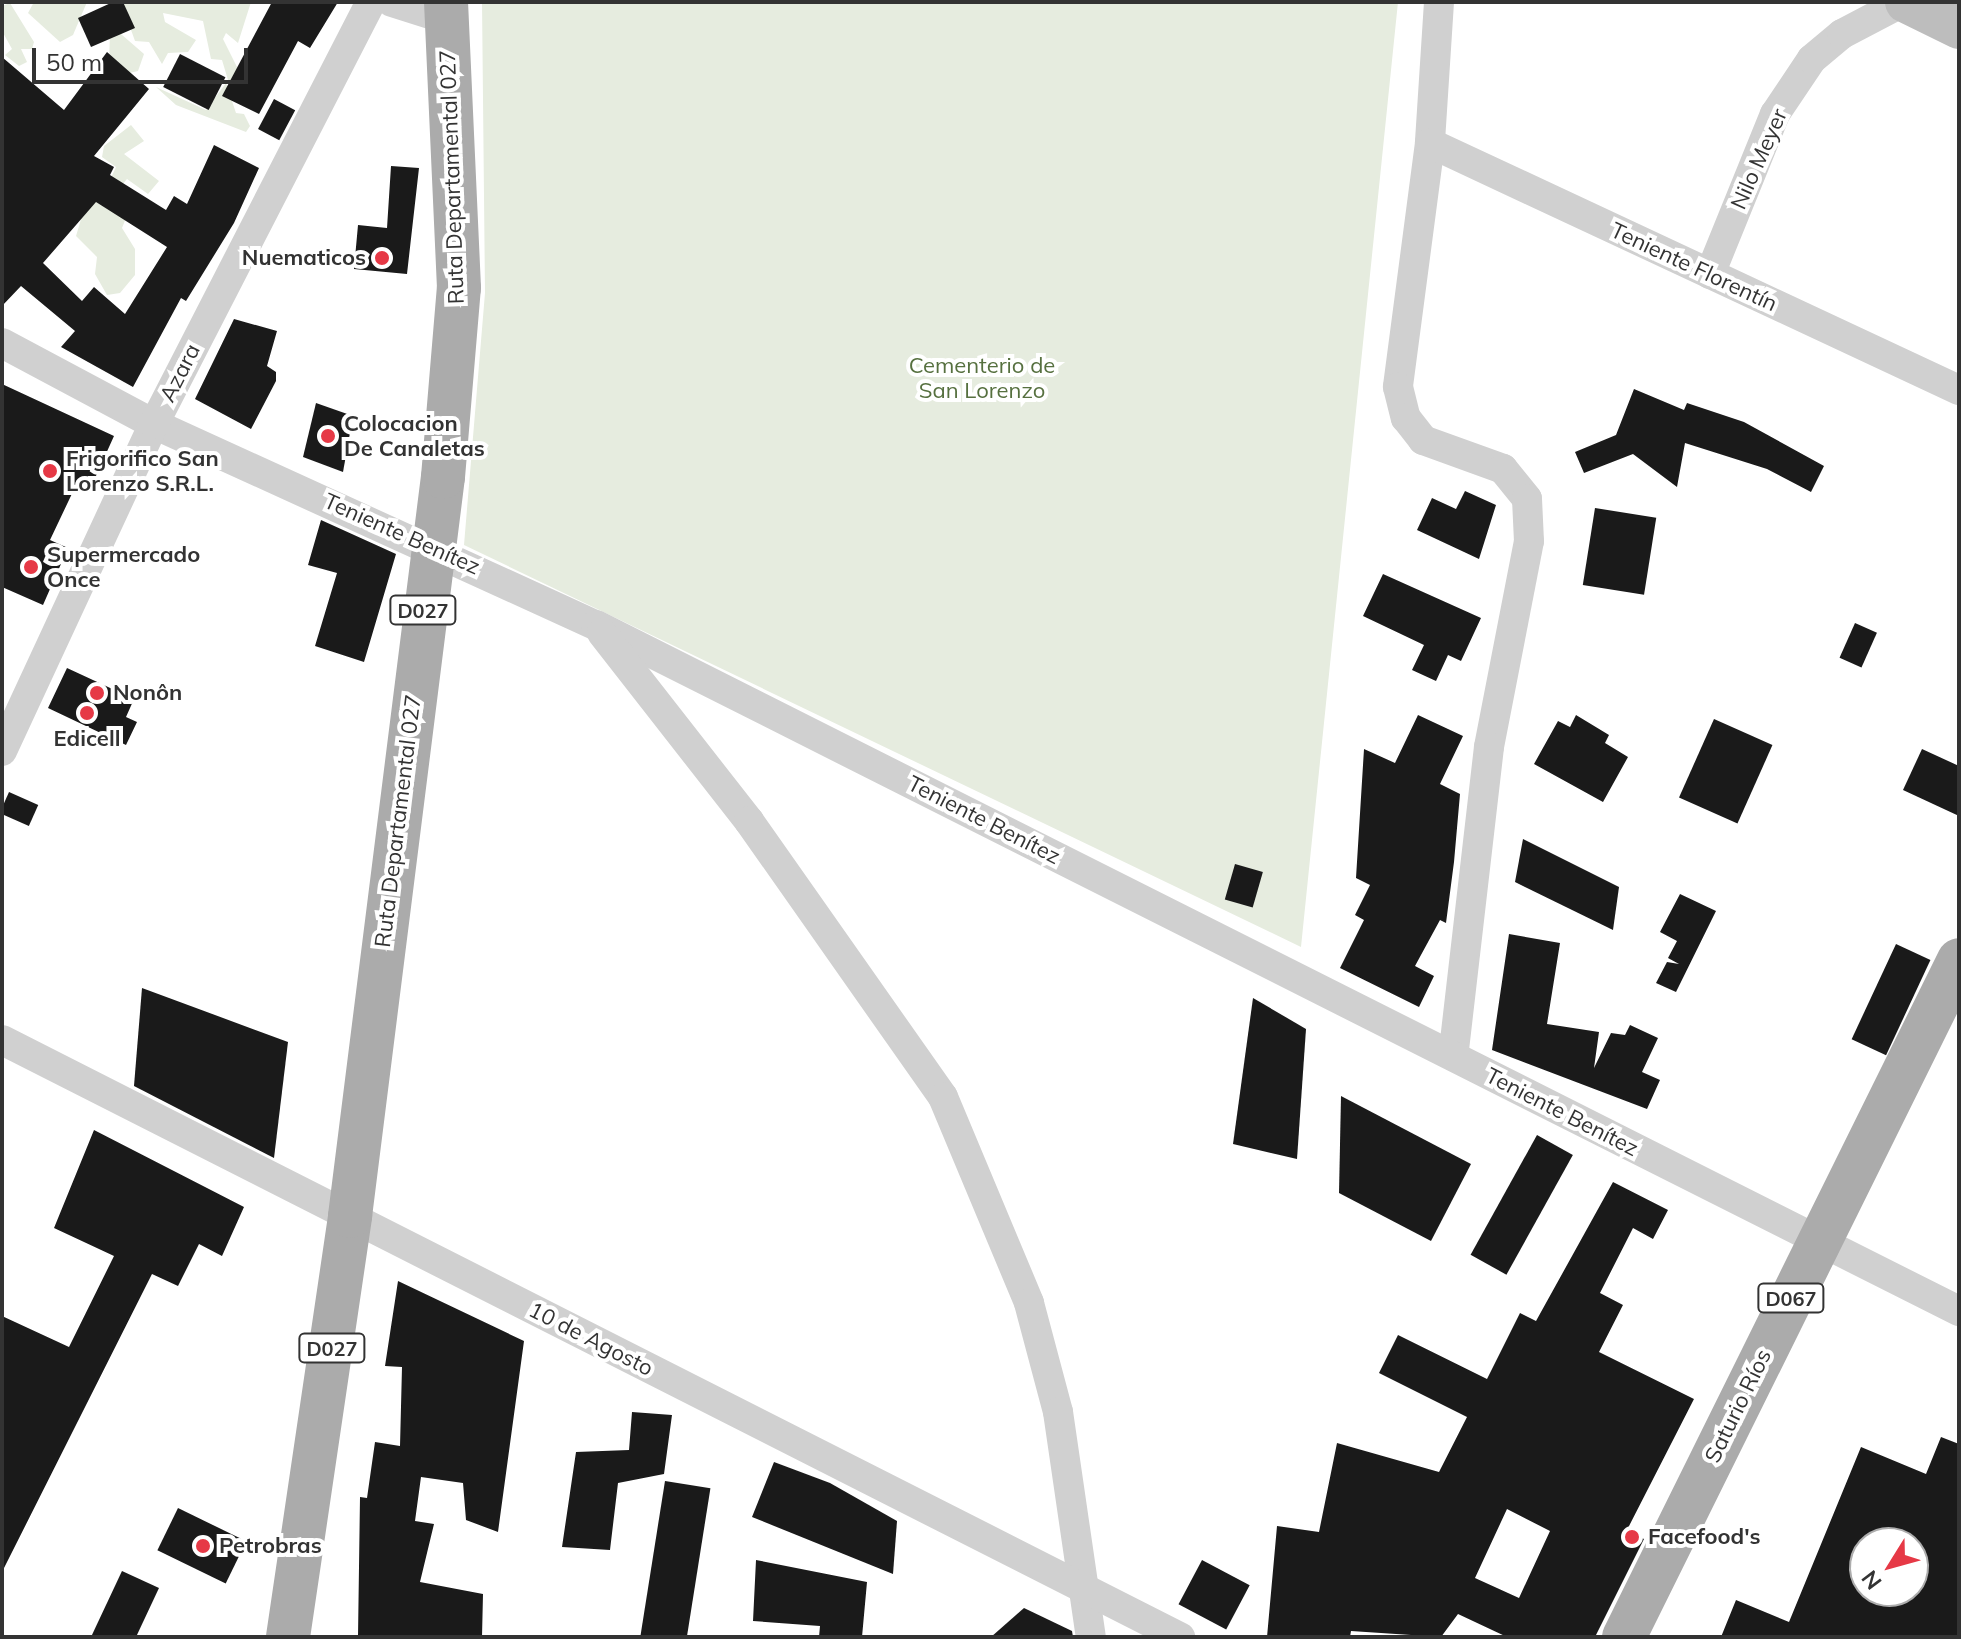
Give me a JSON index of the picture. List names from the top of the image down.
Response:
{
  "streets": {
    "main road": [
      "Ruta Departamental 027",
      "D027",
      "D067",
      "Saturio Ríos"
    ],
    "street": [
      "Nilo Meyer",
      "Teniente Florentín",
      "Azara",
      "Teniente Benítez",
      "10 de Agosto"
    ]
  },
  "crossings": [
    ["Nilo Meyer", "Teniente Florentín"],
    ["Ruta Departamental 027", "Teniente Benítez"],
    ["Ruta Departamental 027", "10 de Agosto"],
    ["Azara", "Teniente Benítez"],
    ["Teniente Benítez", "Saturio Ríos"]
  ],
  "parks": ["Cementerio de San Lorenzo"],
  "places": [
    "Nuematicos",
    "Colocacion De Canaletas",
    "Frigorifico San Lorenzo S.R.L.",
    "Supermercado Once",
    "Nonôn",
    "Edicell",
    "Facefood's",
    "Petrobras"
  ],
  "scale_bar": "50 m",
  "north": "bottom left"
}
